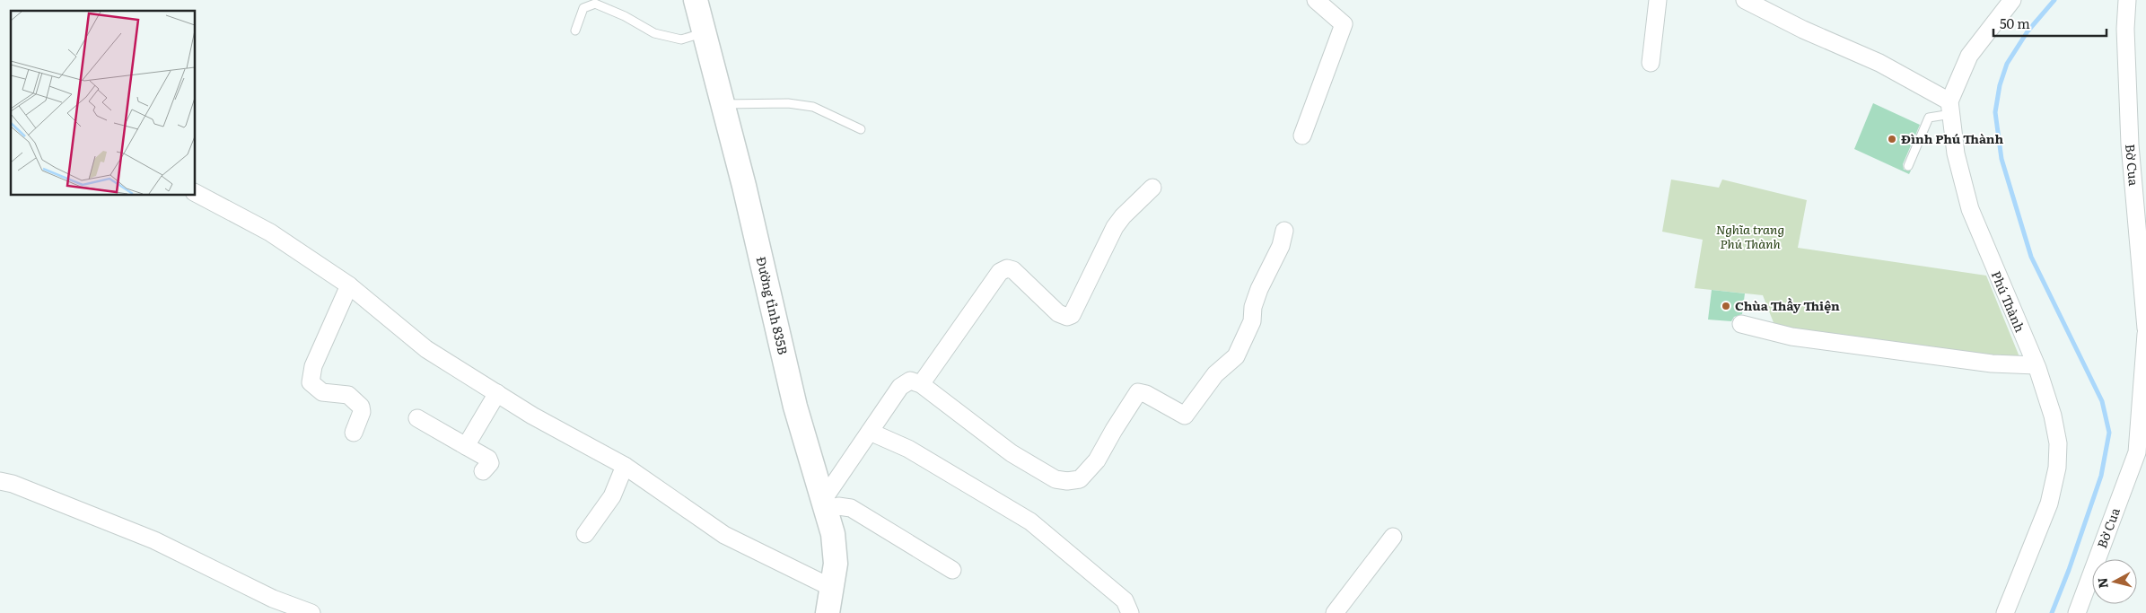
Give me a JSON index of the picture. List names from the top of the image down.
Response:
{
  "streets": {
    "main road": ["Đường tỉnh 835B"],
    "street": ["Bờ Cua", "Phú Thành"]
  },
  "parks": ["Nghĩa trang Phú Thành"],
  "places": ["Đình Phú Thành", "Chùa Thầy Thiện"],
  "scale_bar": "50 m",
  "north": "left"
}
